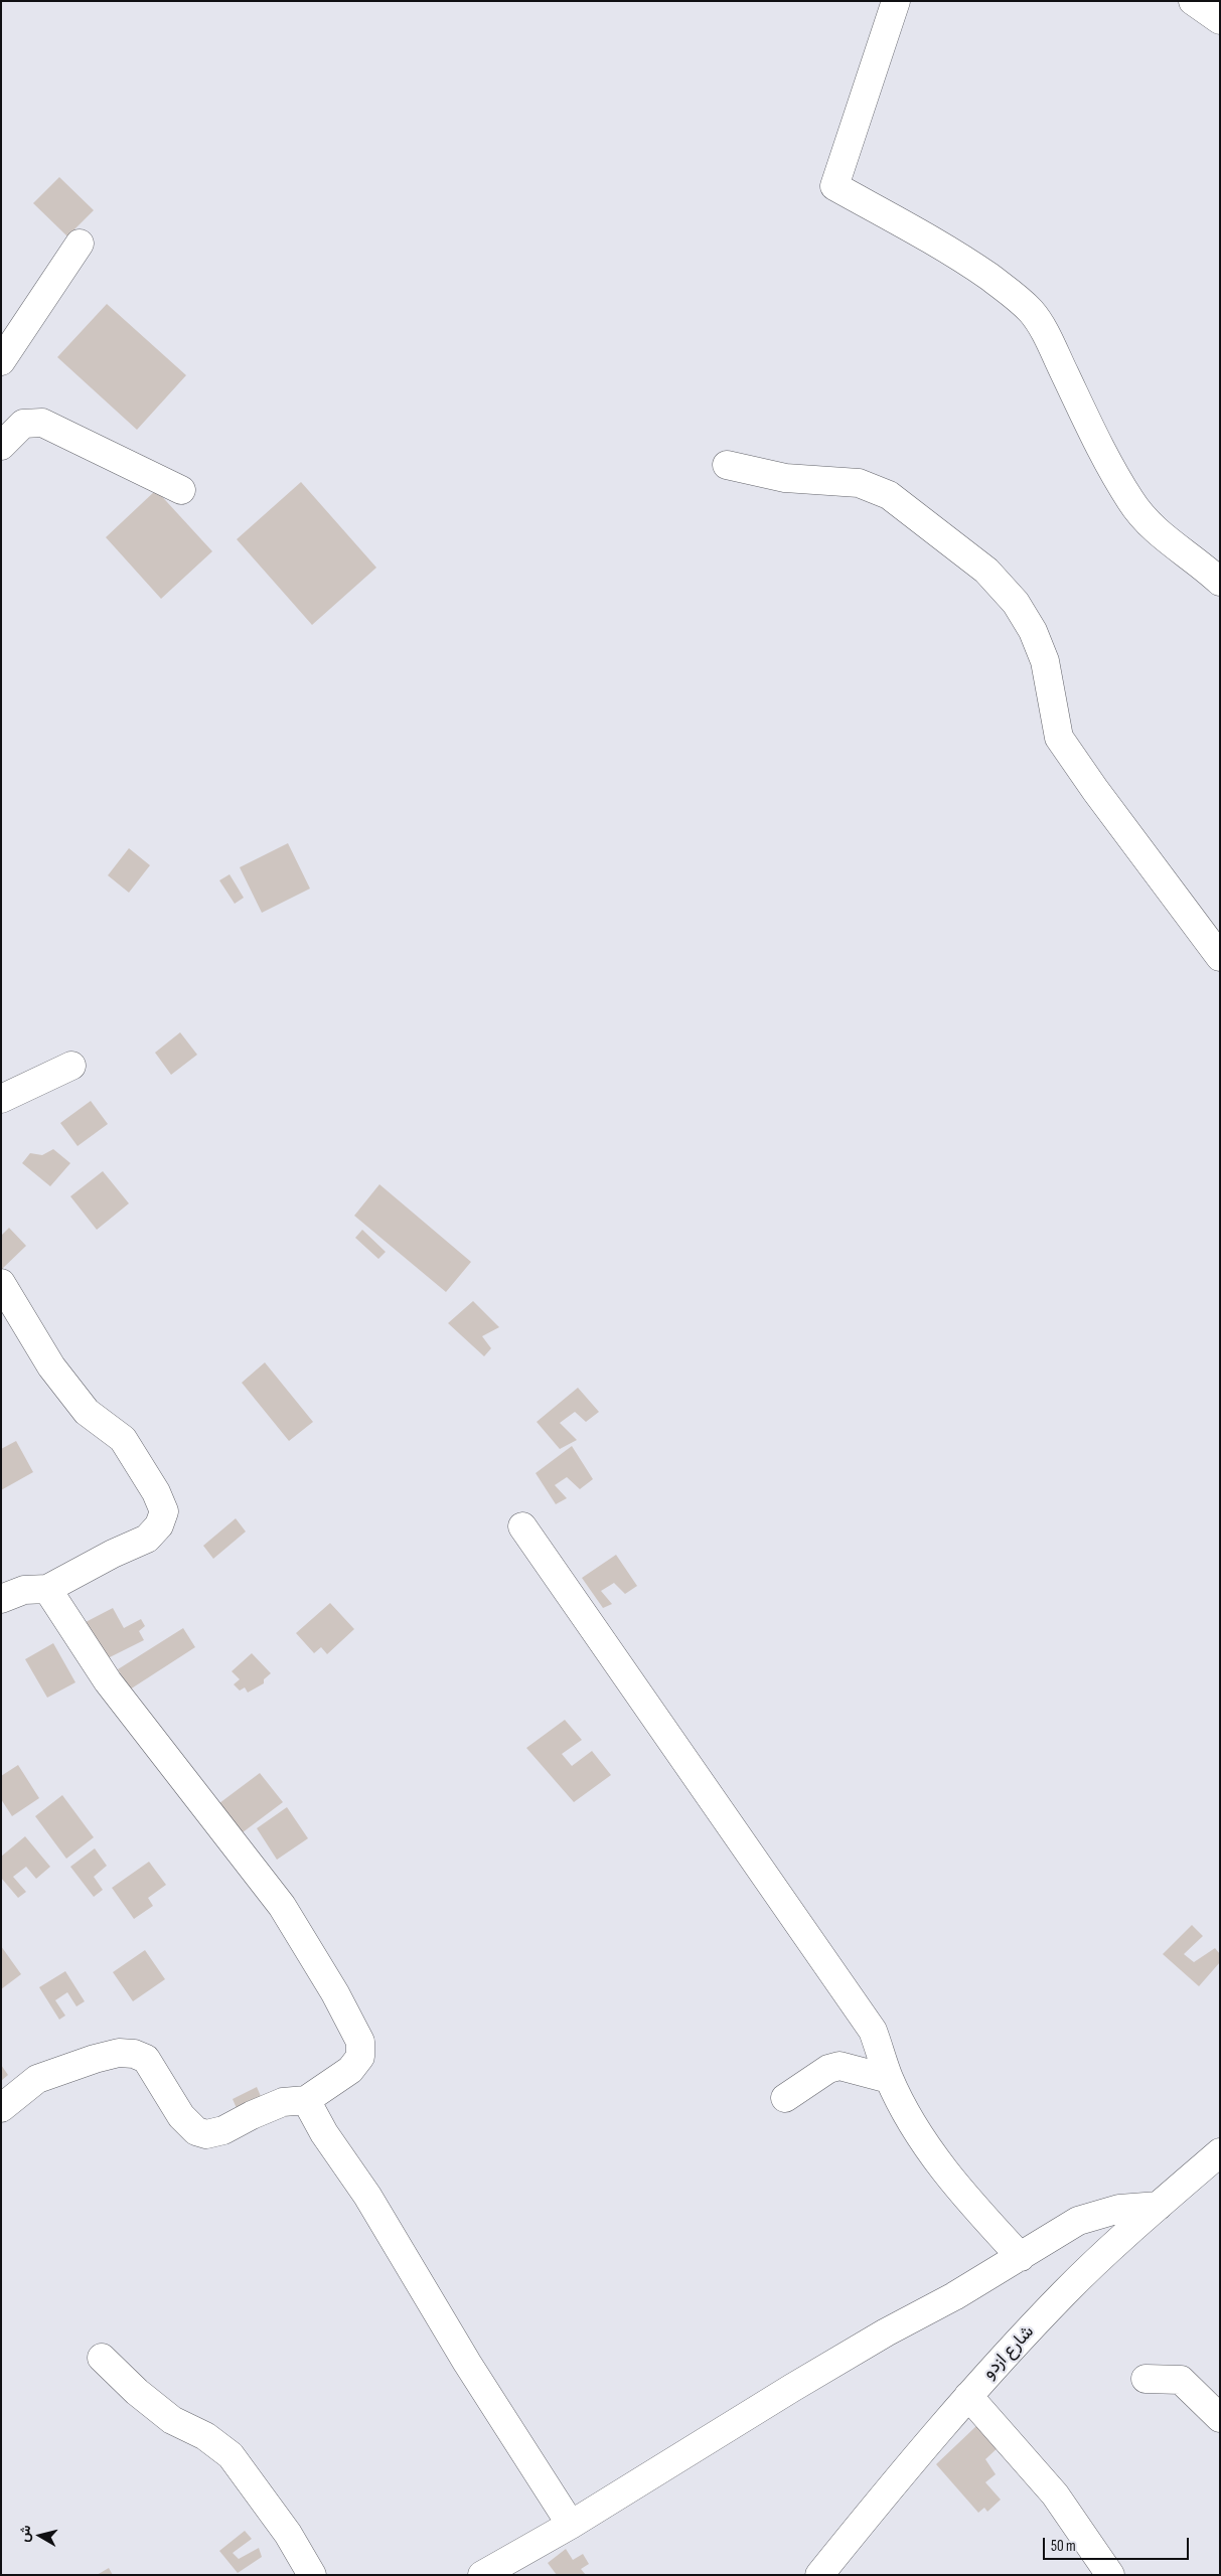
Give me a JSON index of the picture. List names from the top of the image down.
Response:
{
  "streets": {
    "street": ["شارع ازدو"]
  },
  "scale_bar": "50 m",
  "north": "left"
}
